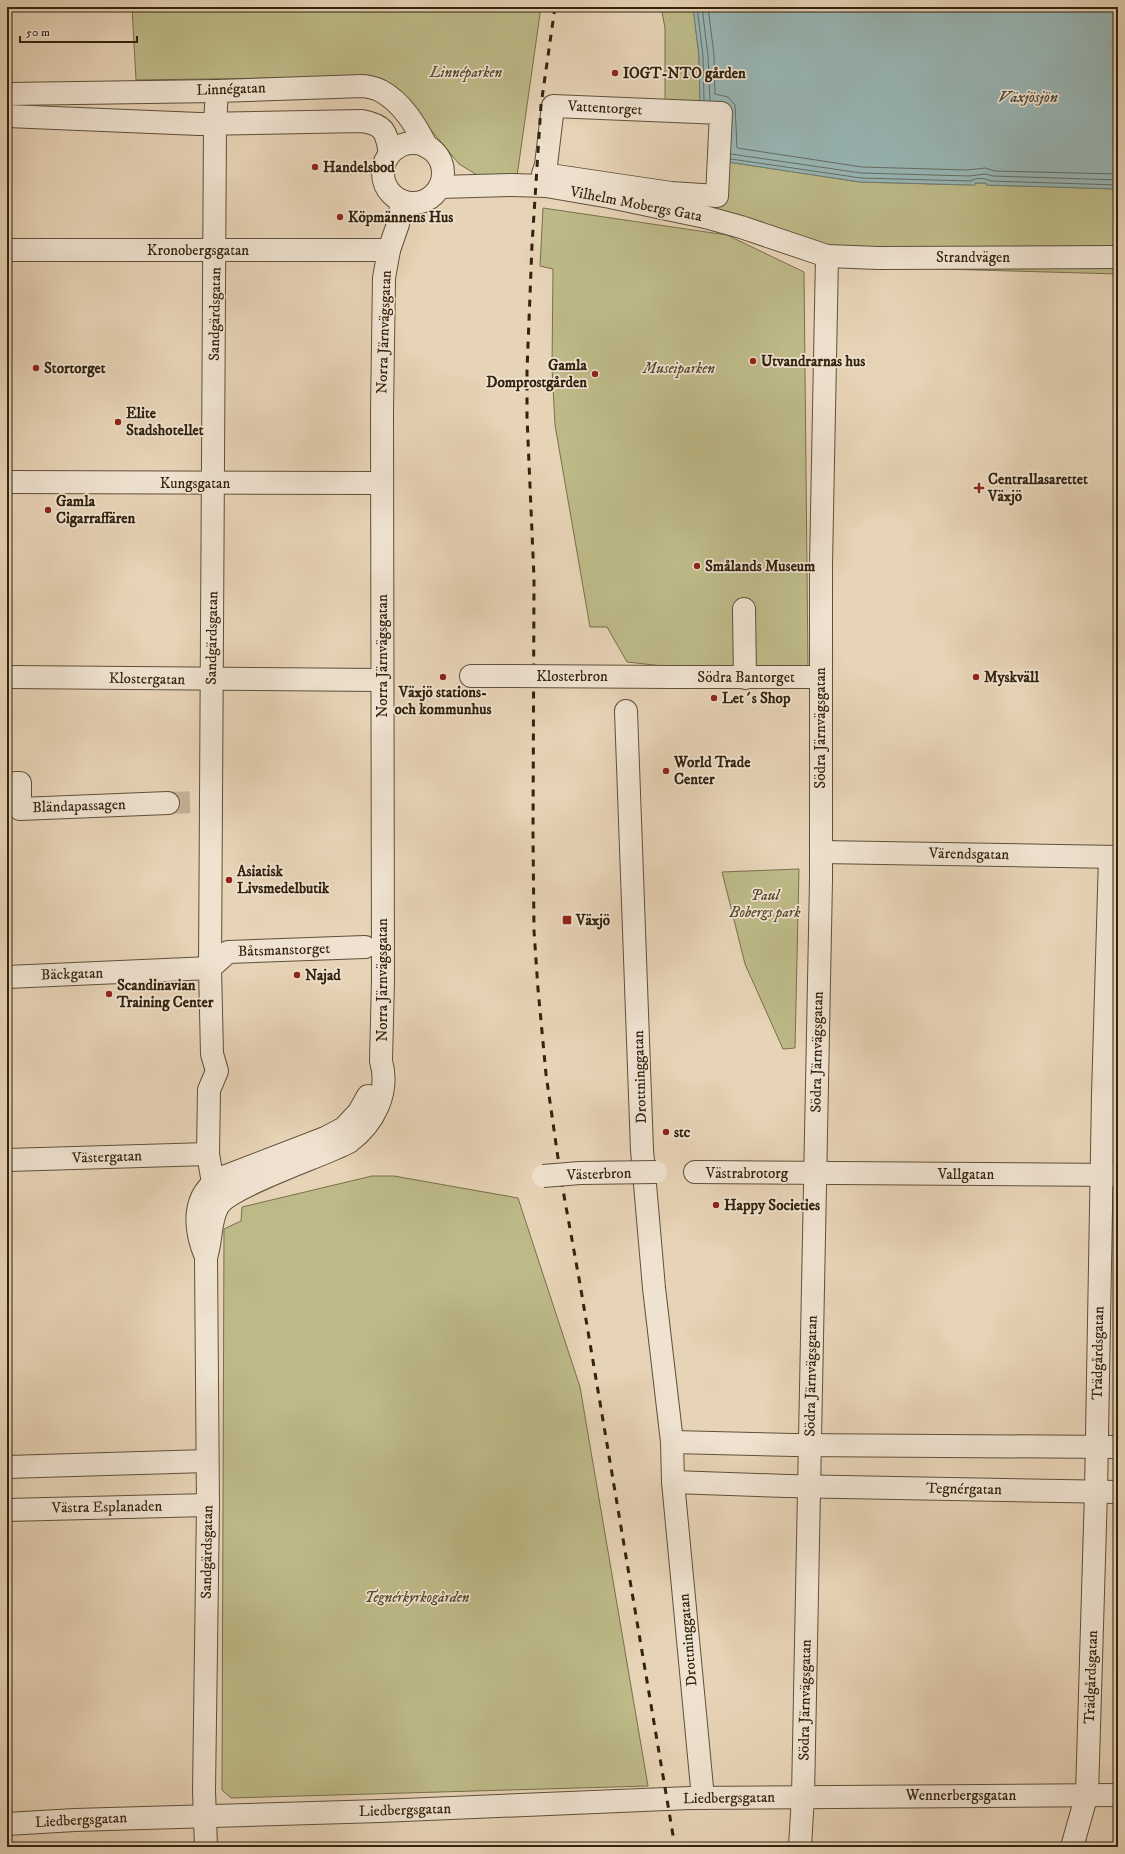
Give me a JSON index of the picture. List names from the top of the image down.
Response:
{
  "streets": {
    "street": [
      "Linnégatan",
      "Vattentorget",
      "Vilhelm Mobergs Gata",
      "Kronobergsgatan",
      "Strandvägen",
      "Sandgärdsgatan",
      "Norra Järnvägsgatan",
      "Kungsgatan",
      "Klosterbron",
      "Södra Bantorget",
      "Klostergatan",
      "Södra Järnvägsgatan",
      "Bländapassagen",
      "Värendsgatan",
      "Båtsmanstorget",
      "Bäckgatan",
      "Drottninggatan",
      "Västergatan",
      "Västrabrotorg",
      "Västerbron",
      "Vallgatan",
      "Trädgårdsgatan",
      "Tegnérgatan",
      "Västra Esplanaden",
      "Wennerbergsgatan",
      "Liedbergsgatan"
    ]
  },
  "crossings": [
    ["Linnégatan", "Vilhelm Mobergs Gata"],
    ["Linnégatan", "Sandgärdsgatan"],
    ["Linnégatan", "Norra Järnvägsgatan"],
    ["Vilhelm Mobergs Gata", "Strandvägen"],
    ["Vilhelm Mobergs Gata", "Norra Järnvägsgatan"],
    ["Vilhelm Mobergs Gata", "Södra Järnvägsgatan"],
    ["Kronobergsgatan", "Sandgärdsgatan"],
    ["Kronobergsgatan", "Norra Järnvägsgatan"],
    ["Strandvägen", "Södra Järnvägsgatan"],
    ["Sandgärdsgatan", "Norra Järnvägsgatan"],
    ["Sandgärdsgatan", "Kungsgatan"],
    ["Sandgärdsgatan", "Klostergatan"],
    ["Sandgärdsgatan", "Båtsmanstorget"],
    ["Sandgärdsgatan", "Bäckgatan"],
    ["Sandgärdsgatan", "Västergatan"],
    ["Sandgärdsgatan", "Västra Esplanaden"],
    ["Sandgärdsgatan", "Liedbergsgatan"],
    ["Norra Järnvägsgatan", "Kungsgatan"],
    ["Norra Järnvägsgatan", "Klostergatan"],
    ["Klosterbron", "Södra Bantorget"],
    ["Södra Bantorget", "Södra Järnvägsgatan"],
    ["Södra Järnvägsgatan", "Värendsgatan"],
    ["Södra Järnvägsgatan", "Västrabrotorg"],
    ["Södra Järnvägsgatan", "Vallgatan"],
    ["Södra Järnvägsgatan", "Tegnérgatan"],
    ["Södra Järnvägsgatan", "Wennerbergsgatan"],
    ["Södra Järnvägsgatan", "Liedbergsgatan"],
    ["Värendsgatan", "Trädgårdsgatan"],
    ["Båtsmanstorget", "Bäckgatan"],
    ["Drottninggatan", "Liedbergsgatan"],
    ["Västrabrotorg", "Vallgatan"],
    ["Vallgatan", "Trädgårdsgatan"],
    ["Trädgårdsgatan", "Tegnérgatan"],
    ["Trädgårdsgatan", "Wennerbergsgatan"],
    ["Wennerbergsgatan", "Liedbergsgatan"]
  ],
  "water": ["Växjösjön"],
  "parks": [
    "Linnéparken",
    "Museiparken",
    "Paul Bobergs park",
    "Tegnérkyrkogården"
  ],
  "places": {
    "other": [
      "IOGT-NTO gården",
      "Handelsbod",
      "Köpmännens Hus",
      "Utvandrarnas hus",
      "Stortorget",
      "Gamla Domprostgården",
      "Elite Stadshotellet",
      "Gamla Cigarraffären",
      "Smålands Museum",
      "Växjö stations- och kommunhus",
      "Myskväll",
      "Let´s Shop",
      "World Trade Center",
      "Asiatisk Livsmedelbutik",
      "Najad",
      "Scandinavian Training Center",
      "stc",
      "Happy Societies"
    ],
    "health": ["Centrallasarettet Växjö"],
    "transit": ["Växjö"]
  },
  "scale_bar": "50 m"
}
